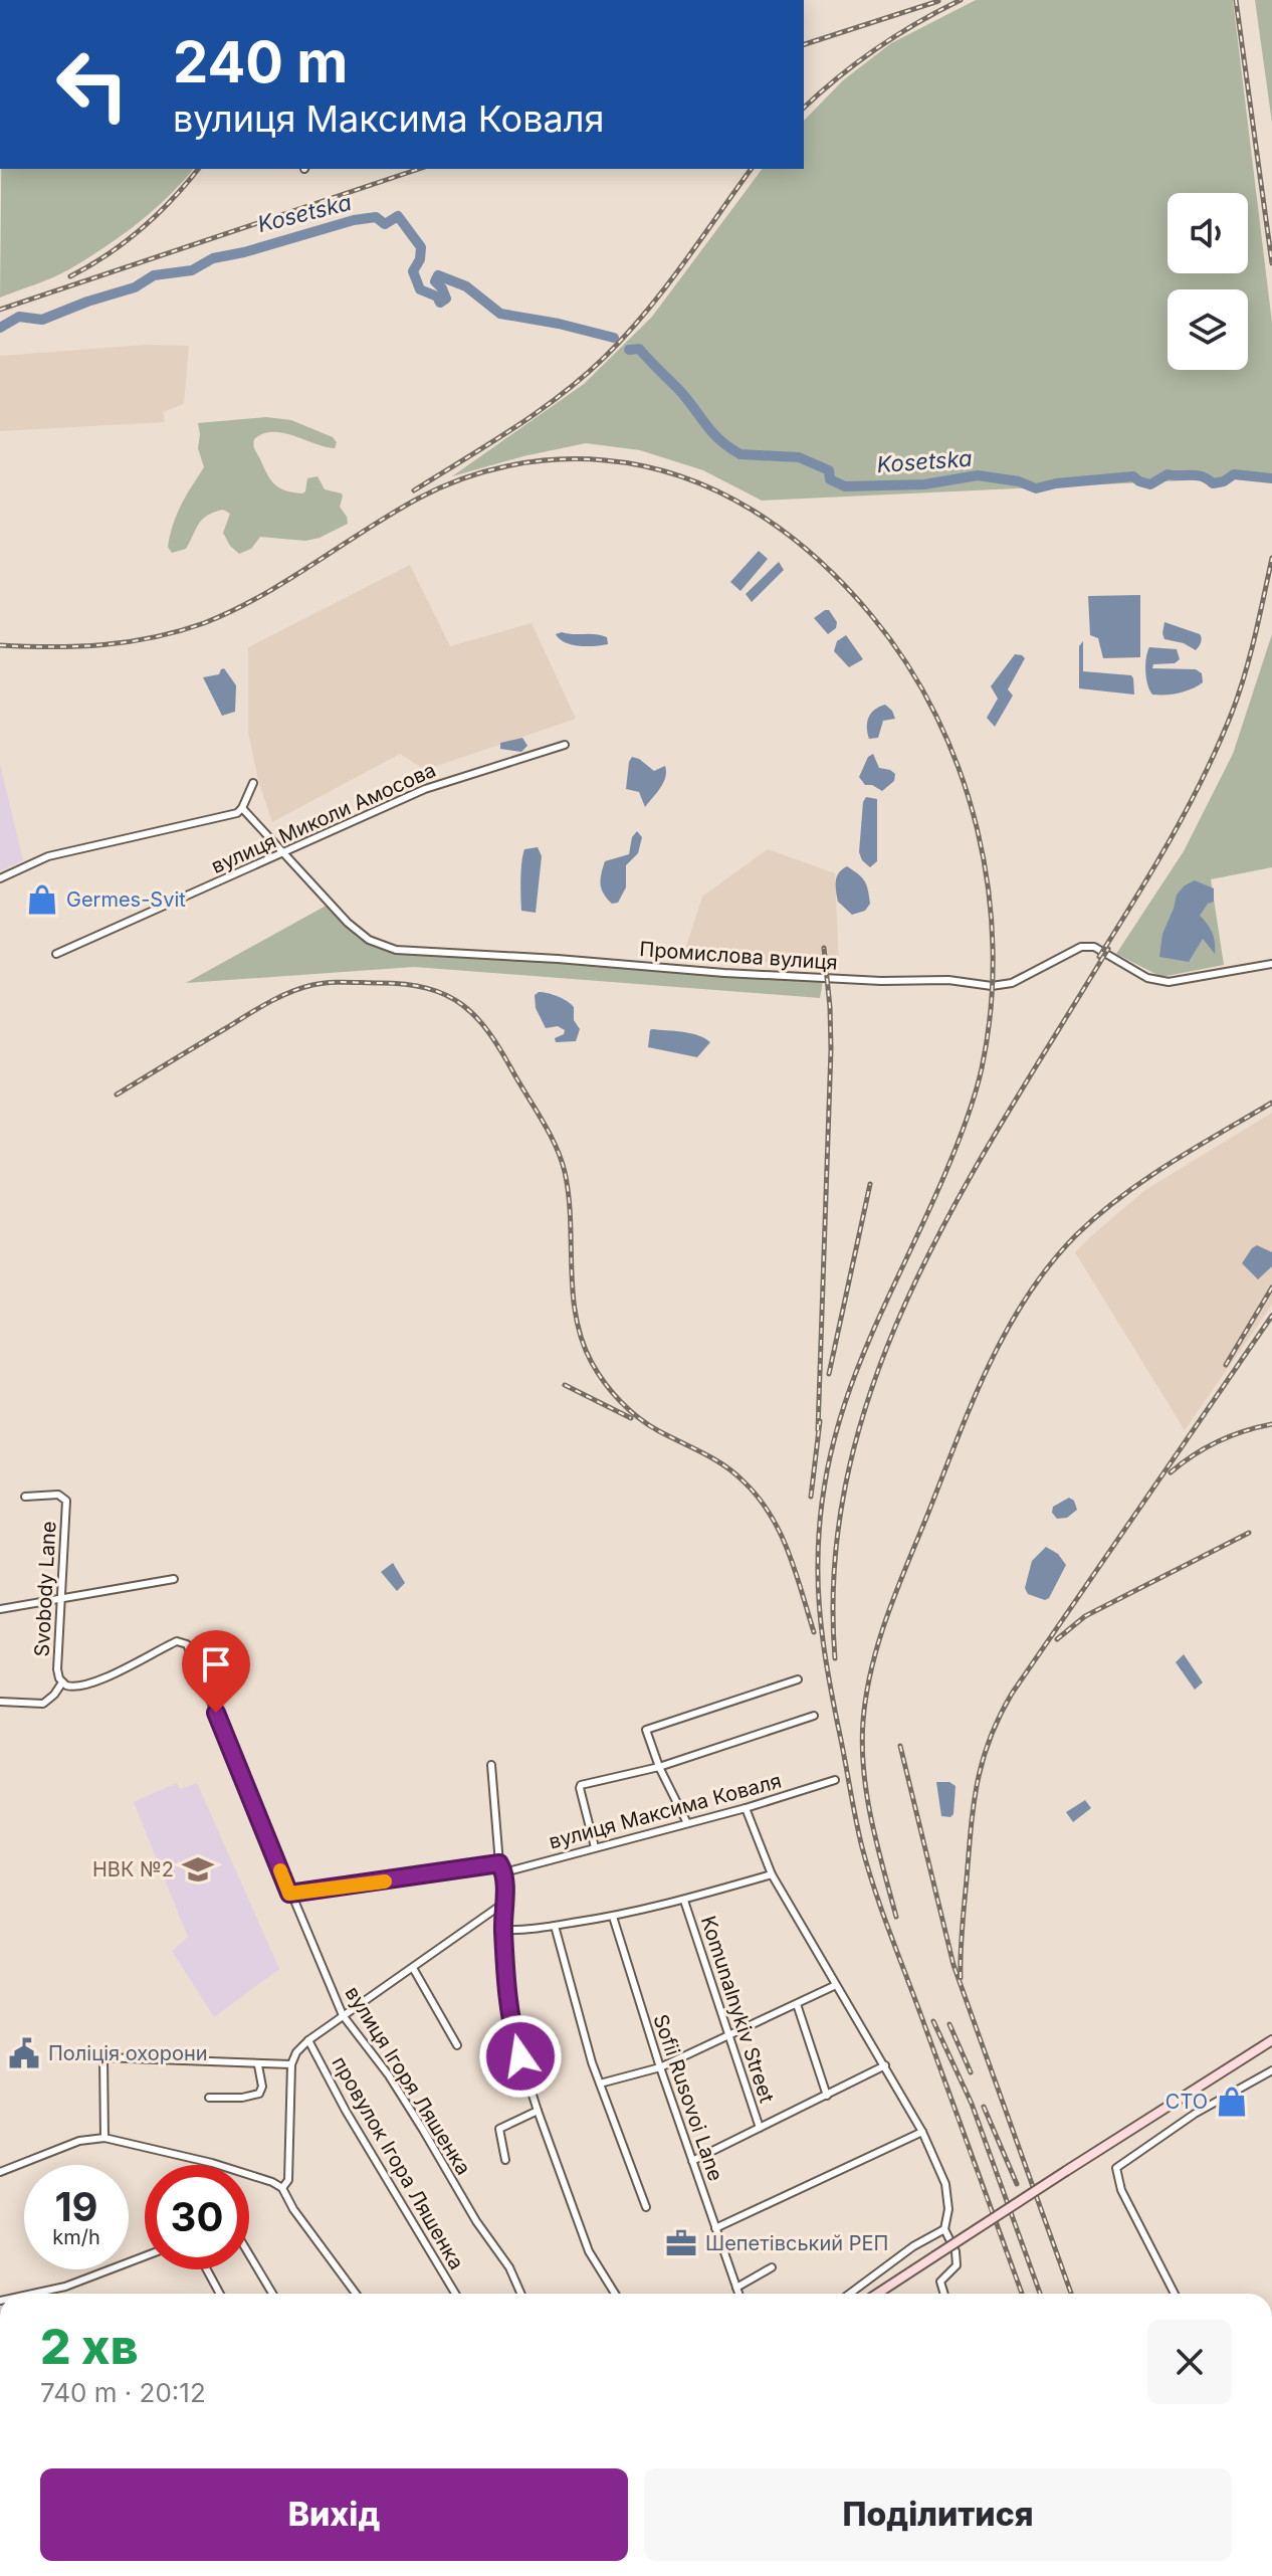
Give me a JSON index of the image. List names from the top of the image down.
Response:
{
  "streets": {
    "street": [
      "вулиця Миколи Амосова",
      "Промислова вулиця",
      "Svobody Lane",
      "вулиця Максима Коваля",
      "Komunalnykiv Street",
      "вулиця Ігоря Ляшенка",
      "Sofii Rusovoi Lane",
      "провулок Ігора Ляшенка"
    ]
  },
  "crossings": [
    ["вулиця Миколи Амосова", "Промислова вулиця"],
    ["Svobody Lane", "вулиця Ігоря Ляшенка"]
  ],
  "water": ["Kosetska"],
  "places": {
    "shop": ["Germes-Svit", "СТО"],
    "school or university": ["НВК №2"],
    "public building": ["Поліція охорони"],
    "office": ["Шепетівський РЕП"]
  },
  "page": {
    "turn": ["240 m", "вулиця Максима Коваля"],
    "speed": "19 km/h",
    "limit": "30",
    "heading": ["2 хв", "740 m · 20:12"],
    "buttons": ["Вихід", "Поділитися"]
  }
}
